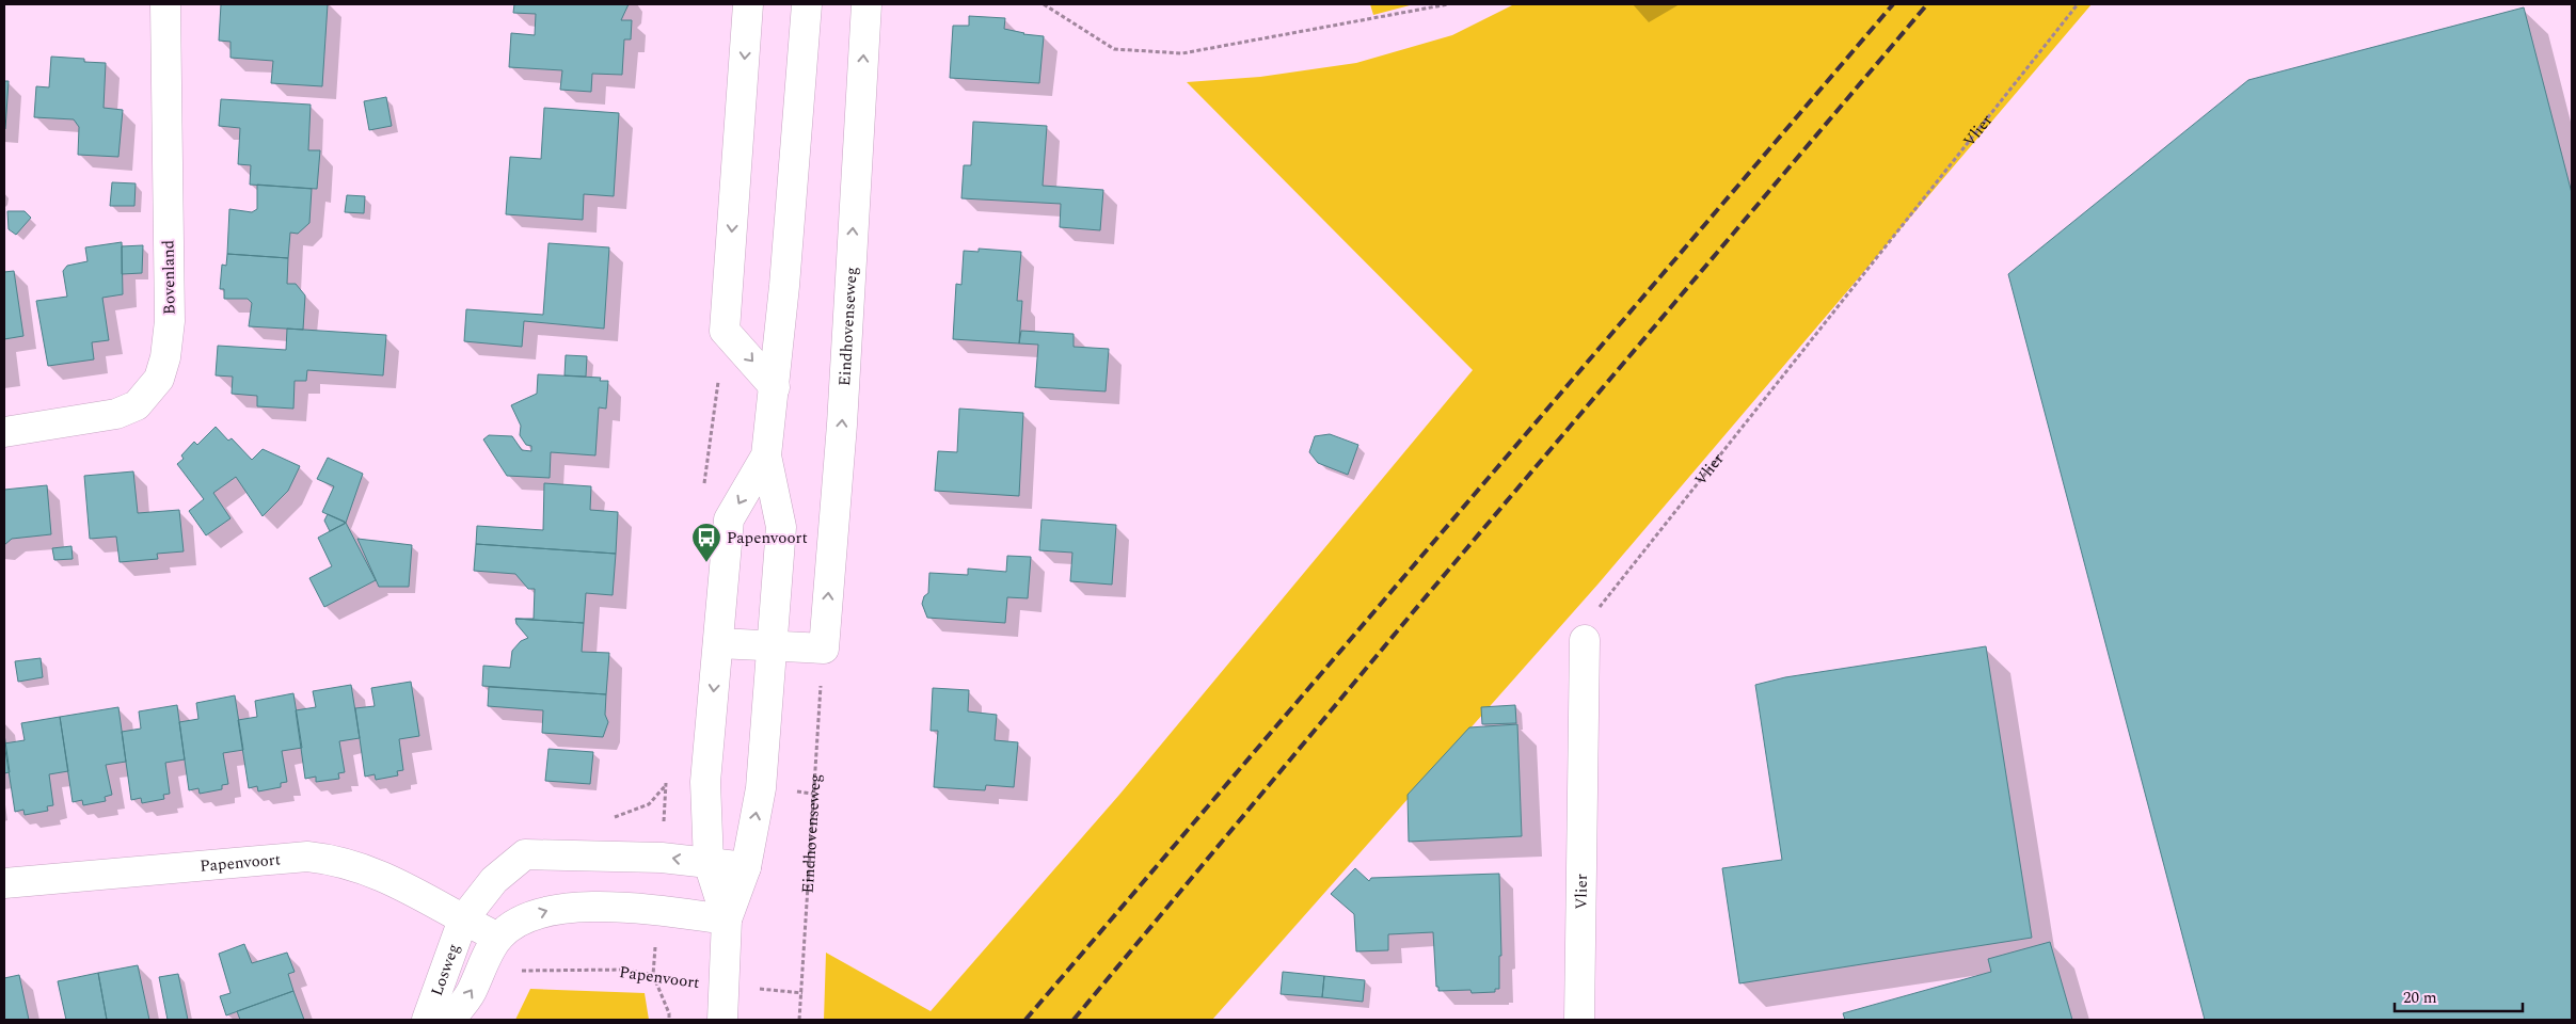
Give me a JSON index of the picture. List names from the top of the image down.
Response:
{
  "streets": {
    "street": [
      "Vlier",
      "Bovenland",
      "Eindhovenseweg",
      "Papenvoort",
      "Losweg"
    ]
  },
  "crossings": [
    ["Eindhovenseweg", "Papenvoort"],
    ["Papenvoort", "Losweg"]
  ],
  "places": {
    "bus stop": ["Papenvoort"]
  },
  "scale_bar": "20 m"
}
